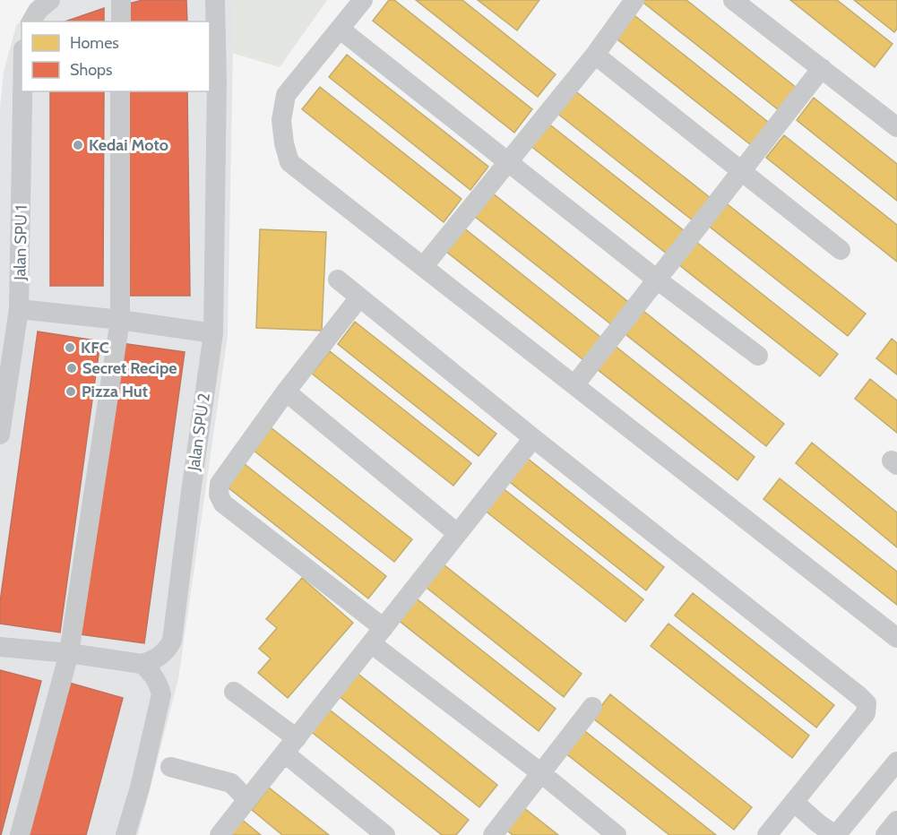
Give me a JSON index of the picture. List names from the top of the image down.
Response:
{
  "streets": {
    "street": ["Jalan SPU 1", "Jalan SPU 2"]
  },
  "places": [
    "Kedai Moto",
    "KFC",
    "Secret Recipe",
    "Pizza Hut"
  ],
  "legend": ["Homes", "Shops"]
}
